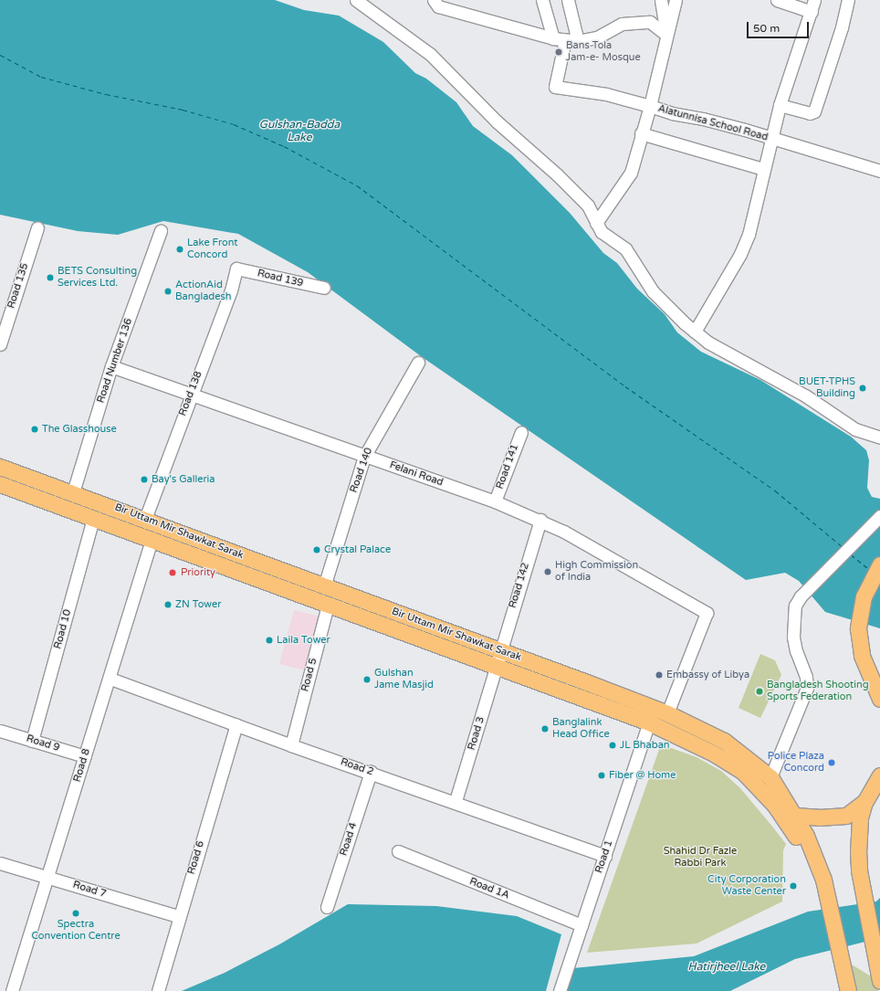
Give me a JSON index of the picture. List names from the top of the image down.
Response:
{
  "streets": {
    "main road": ["Bir Uttam Mir Shawkat Sarak"],
    "street": [
      "Alatunnisa School Road",
      "Road 139",
      "Road 135",
      "Road Number 136",
      "Road 138",
      "Road 141",
      "Road 140",
      "Felani Road",
      "Road 142",
      "Road 10",
      "Road 5",
      "Road 3",
      "Road 9",
      "Road 8",
      "Road 2",
      "Road 4",
      "Road 1",
      "Road 6",
      "Road 1A",
      "Road 7"
    ]
  },
  "crossings": [
    ["Road 139", "Road 138"],
    ["Road Number 136", "Felani Road"],
    ["Road Number 136", "Bir Uttam Mir Shawkat Sarak"],
    ["Road 138", "Felani Road"],
    ["Road 138", "Bir Uttam Mir Shawkat Sarak"],
    ["Road 141", "Felani Road"],
    ["Road 140", "Felani Road"],
    ["Road 140", "Bir Uttam Mir Shawkat Sarak"],
    ["Felani Road", "Bir Uttam Mir Shawkat Sarak"],
    ["Felani Road", "Road 142"],
    ["Bir Uttam Mir Shawkat Sarak", "Road 142"],
    ["Bir Uttam Mir Shawkat Sarak", "Road 10"],
    ["Bir Uttam Mir Shawkat Sarak", "Road 5"],
    ["Bir Uttam Mir Shawkat Sarak", "Road 3"],
    ["Bir Uttam Mir Shawkat Sarak", "Road 8"],
    ["Bir Uttam Mir Shawkat Sarak", "Road 1"],
    ["Road 142", "Road 3"],
    ["Road 10", "Road 9"],
    ["Road 5", "Road 2"],
    ["Road 3", "Road 2"],
    ["Road 9", "Road 8"],
    ["Road 8", "Road 2"],
    ["Road 8", "Road 7"],
    ["Road 2", "Road 4"],
    ["Road 2", "Road 1"],
    ["Road 2", "Road 6"],
    ["Road 1", "Road 1A"],
    ["Road 6", "Road 7"]
  ],
  "water": ["Gulshan-Badda Lake", "Hatirjheel Lake"],
  "parks": ["Shahid Dr Fazle Rabbi Park"],
  "places": [
    "Bans Tola Jam-e- Mosque",
    "Lake Front Concord",
    "BETS Consulting Services Ltd.",
    "ActionAid Bangladesh",
    "BUET-TPHS Building",
    "The Glasshouse",
    "Bay's Galleria",
    "Crystal Palace",
    "High Commission of India",
    "Priority",
    "ZN Tower",
    "Laila Tower",
    "Embassy of Libya",
    "Gulshan Jame Masjid",
    "Bangladesh Shooting Sports Federation",
    "Banglalink Head Office",
    "JL Bhaban",
    "Police Plaza Concord",
    "Fiber @ Home",
    "City Corporation Waste Center",
    "Spectra Convention Centre"
  ],
  "scale_bar": "50 m"
}
